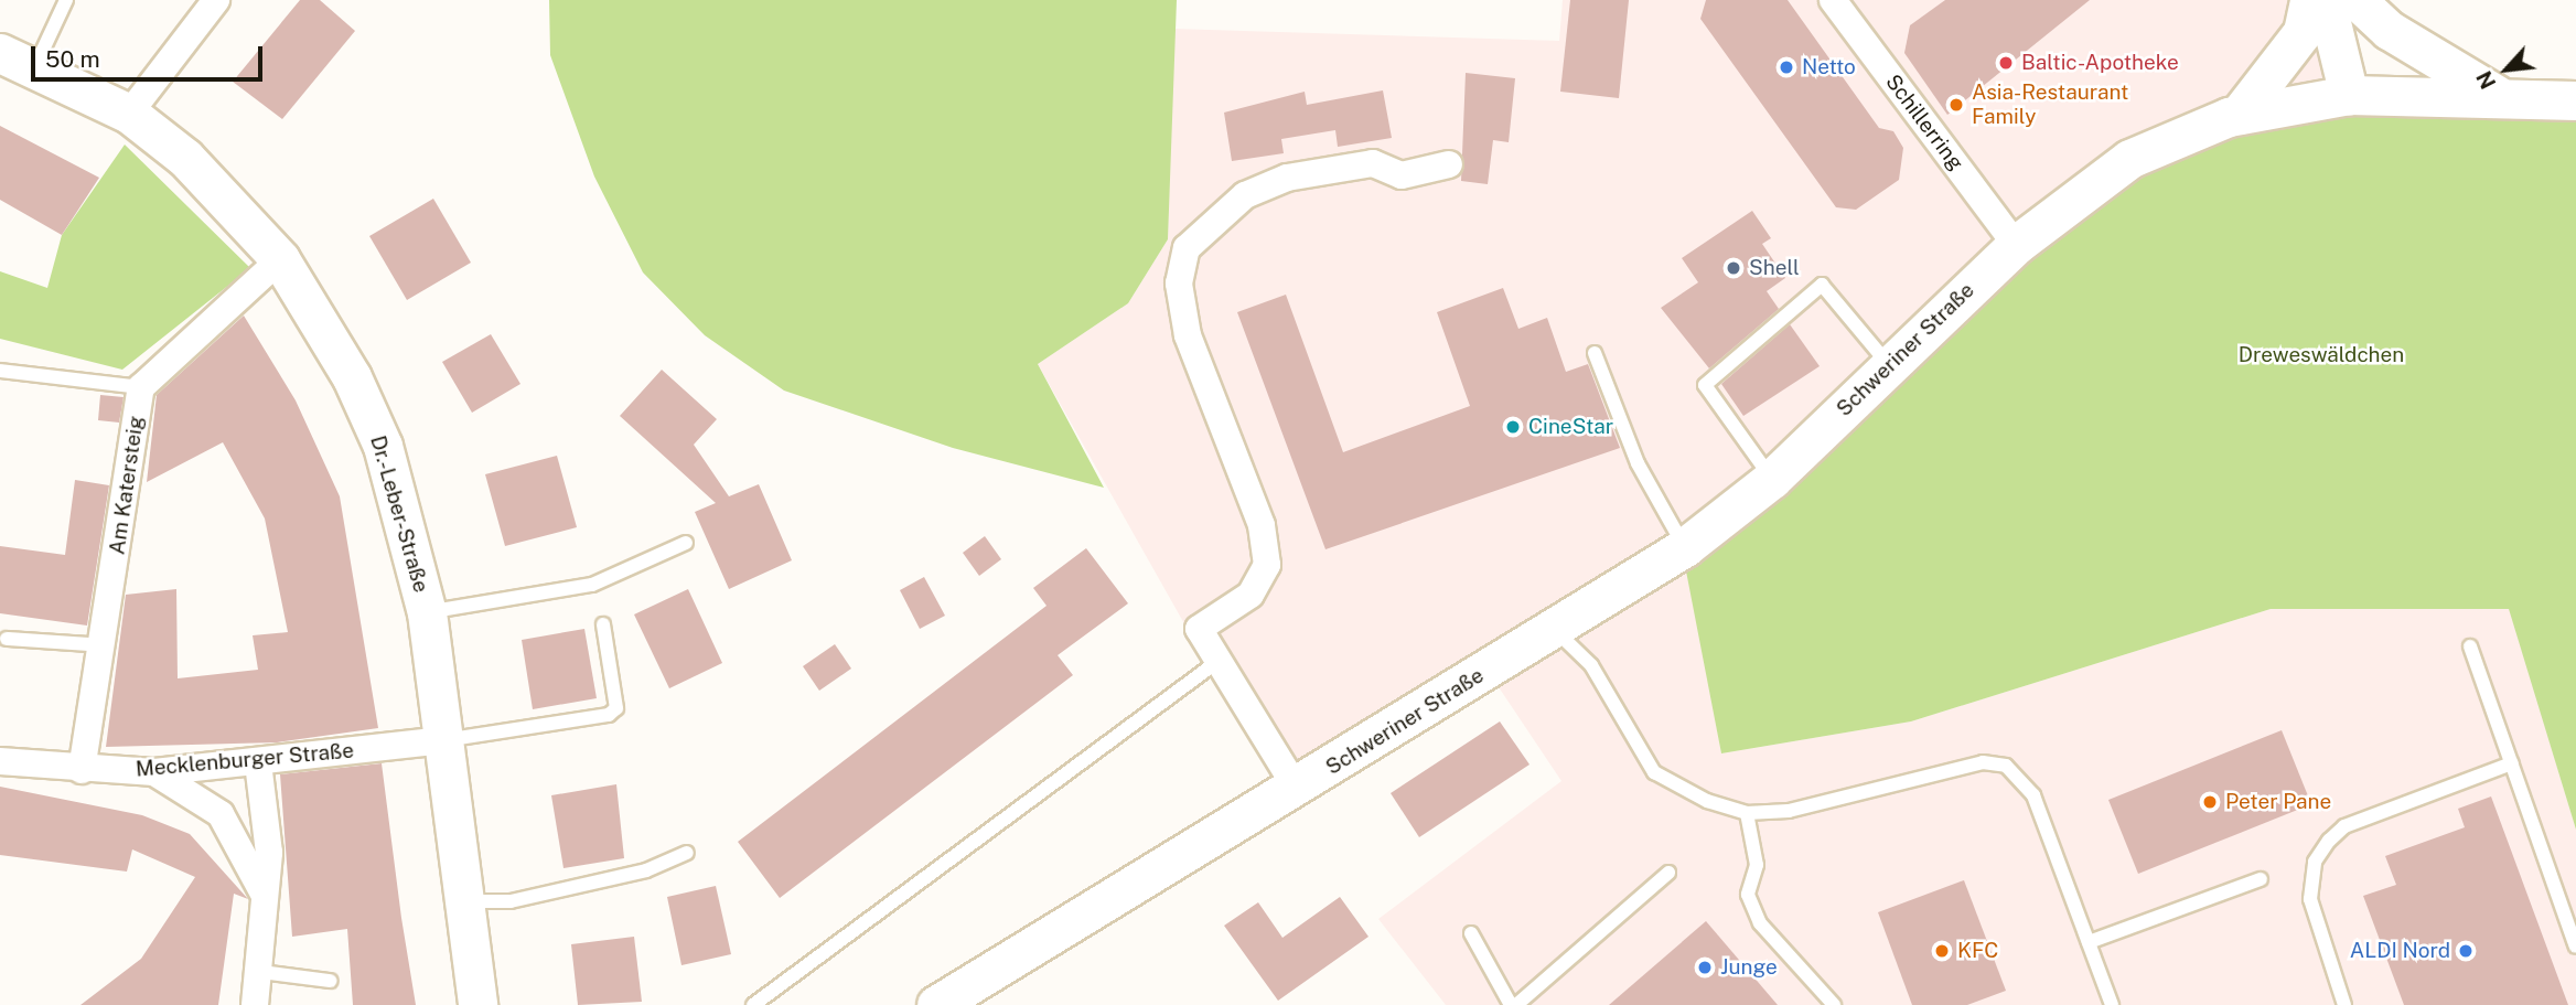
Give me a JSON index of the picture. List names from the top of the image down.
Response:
{
  "streets": {
    "main road": ["Schweriner Straße", "Dr.-Leber-Straße"],
    "street": ["Schillerring", "Am Katersteig", "Mecklenburger Straße"]
  },
  "crossings": [
    ["Schillerring", "Schweriner Straße"],
    ["Am Katersteig", "Dr.-Leber-Straße"],
    ["Am Katersteig", "Mecklenburger Straße"],
    ["Dr.-Leber-Straße", "Mecklenburger Straße"]
  ],
  "parks": ["Dreweswäldchen"],
  "places": [
    "Baltic-Apotheke",
    "Netto",
    "Asia-Restaurant Family",
    "Shell",
    "CineStar",
    "Peter Pane",
    "KFC",
    "ALDI Nord",
    "Junge"
  ],
  "scale_bar": "50 m",
  "north": "bottom left"
}
